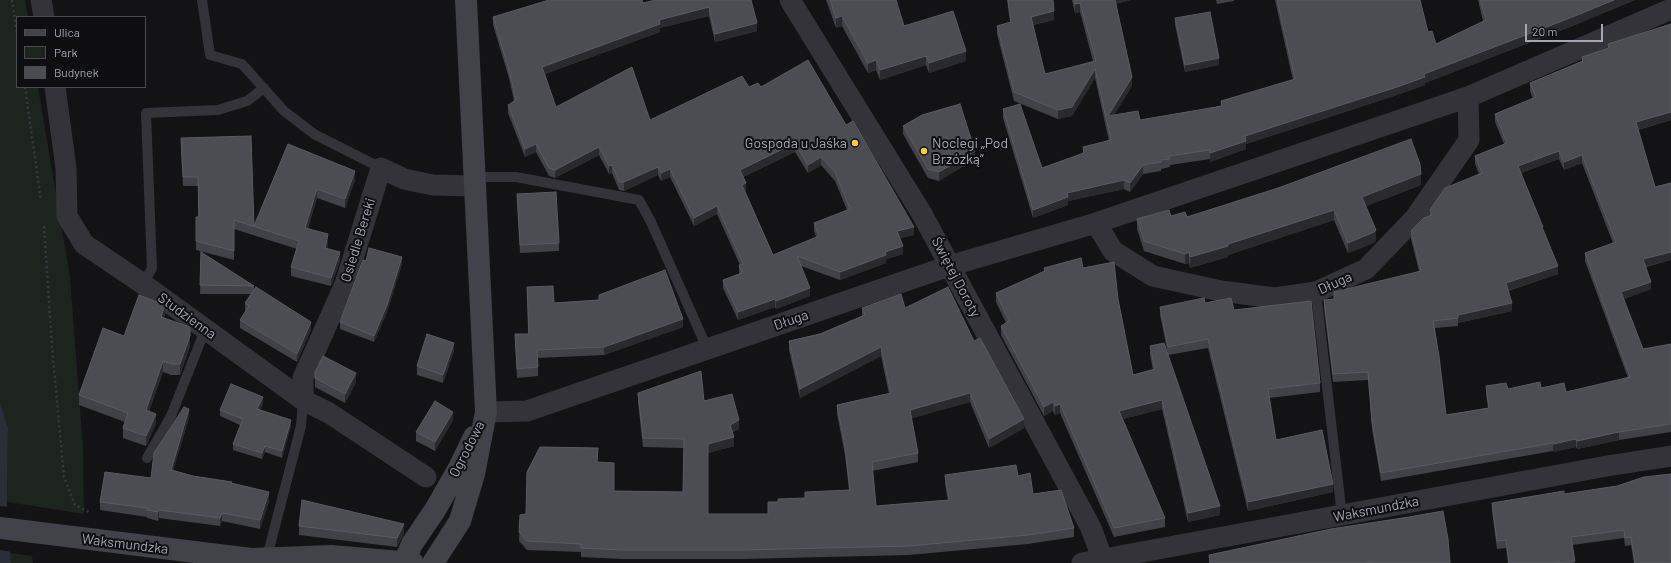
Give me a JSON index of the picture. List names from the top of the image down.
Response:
{
  "streets": {
    "street": [
      "Osiedle Bereki",
      "Świętej Doroty",
      "Długa",
      "Studzienna",
      "Ogrodowa",
      "Waksmundzka"
    ]
  },
  "crossings": [
    ["Osiedle Bereki", "Studzienna"],
    ["Świętej Doroty", "Długa"],
    ["Świętej Doroty", "Waksmundzka"],
    ["Długa", "Ogrodowa"],
    ["Ogrodowa", "Waksmundzka"]
  ],
  "places": ["Gospoda u Jaśka", "Noclegi „Pod Brzózką”"],
  "legend": ["Ulica", "Park", "Budynek"],
  "scale_bar": "20 m"
}
